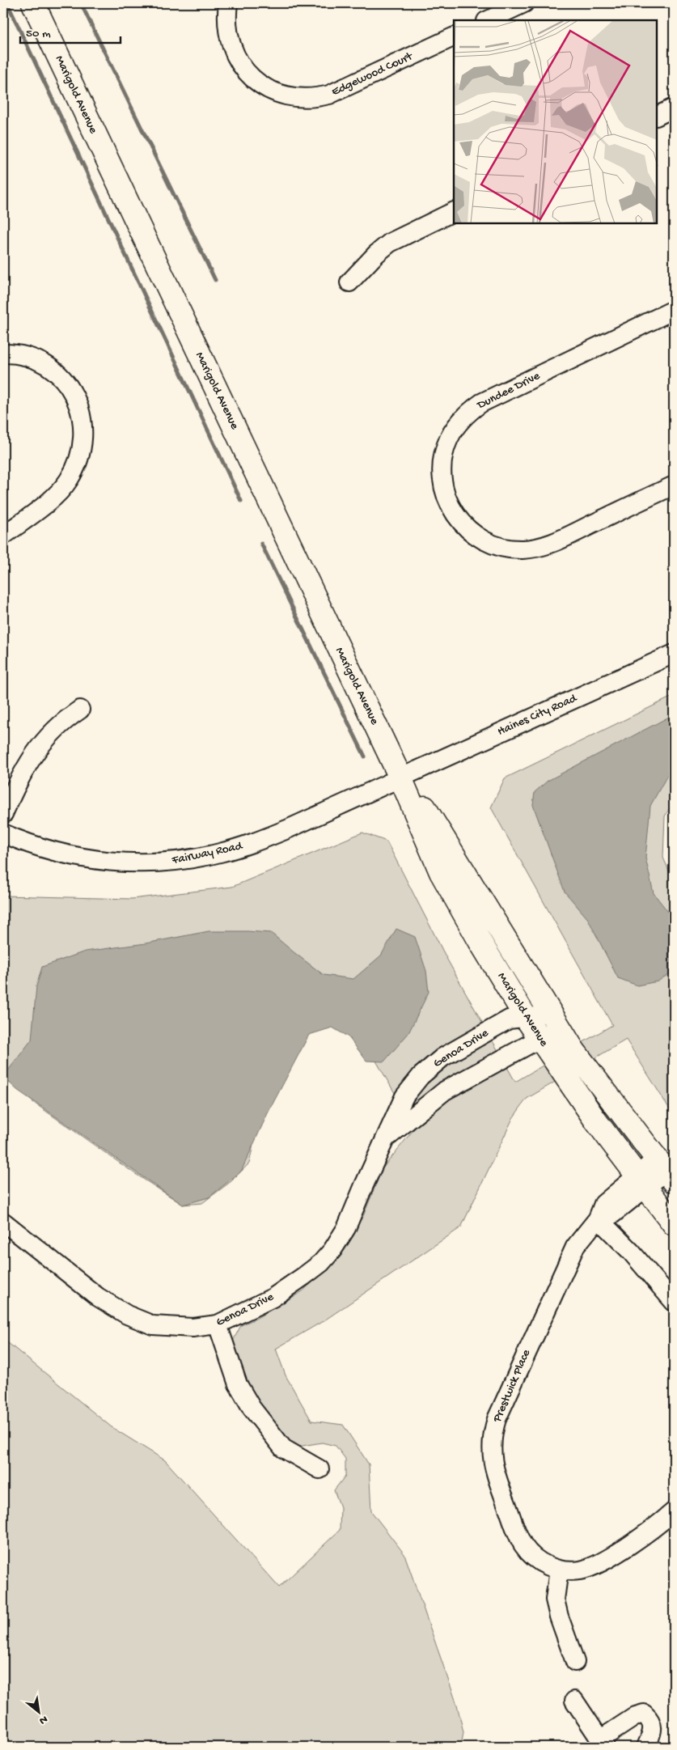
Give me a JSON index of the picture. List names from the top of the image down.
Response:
{
  "streets": {
    "main road": ["Marigold Avenue"],
    "street": [
      "Edgewood Court",
      "Dundee Drive",
      "Haines City Road",
      "Fairway Road",
      "Genoa Drive",
      "Prestwick Place"
    ]
  },
  "crossings": [
    ["Marigold Avenue", "Haines City Road"],
    ["Marigold Avenue", "Fairway Road"],
    ["Marigold Avenue", "Genoa Drive"],
    ["Marigold Avenue", "Prestwick Place"],
    ["Haines City Road", "Fairway Road"]
  ],
  "scale_bar": "50 m",
  "north": "bottom right"
}
